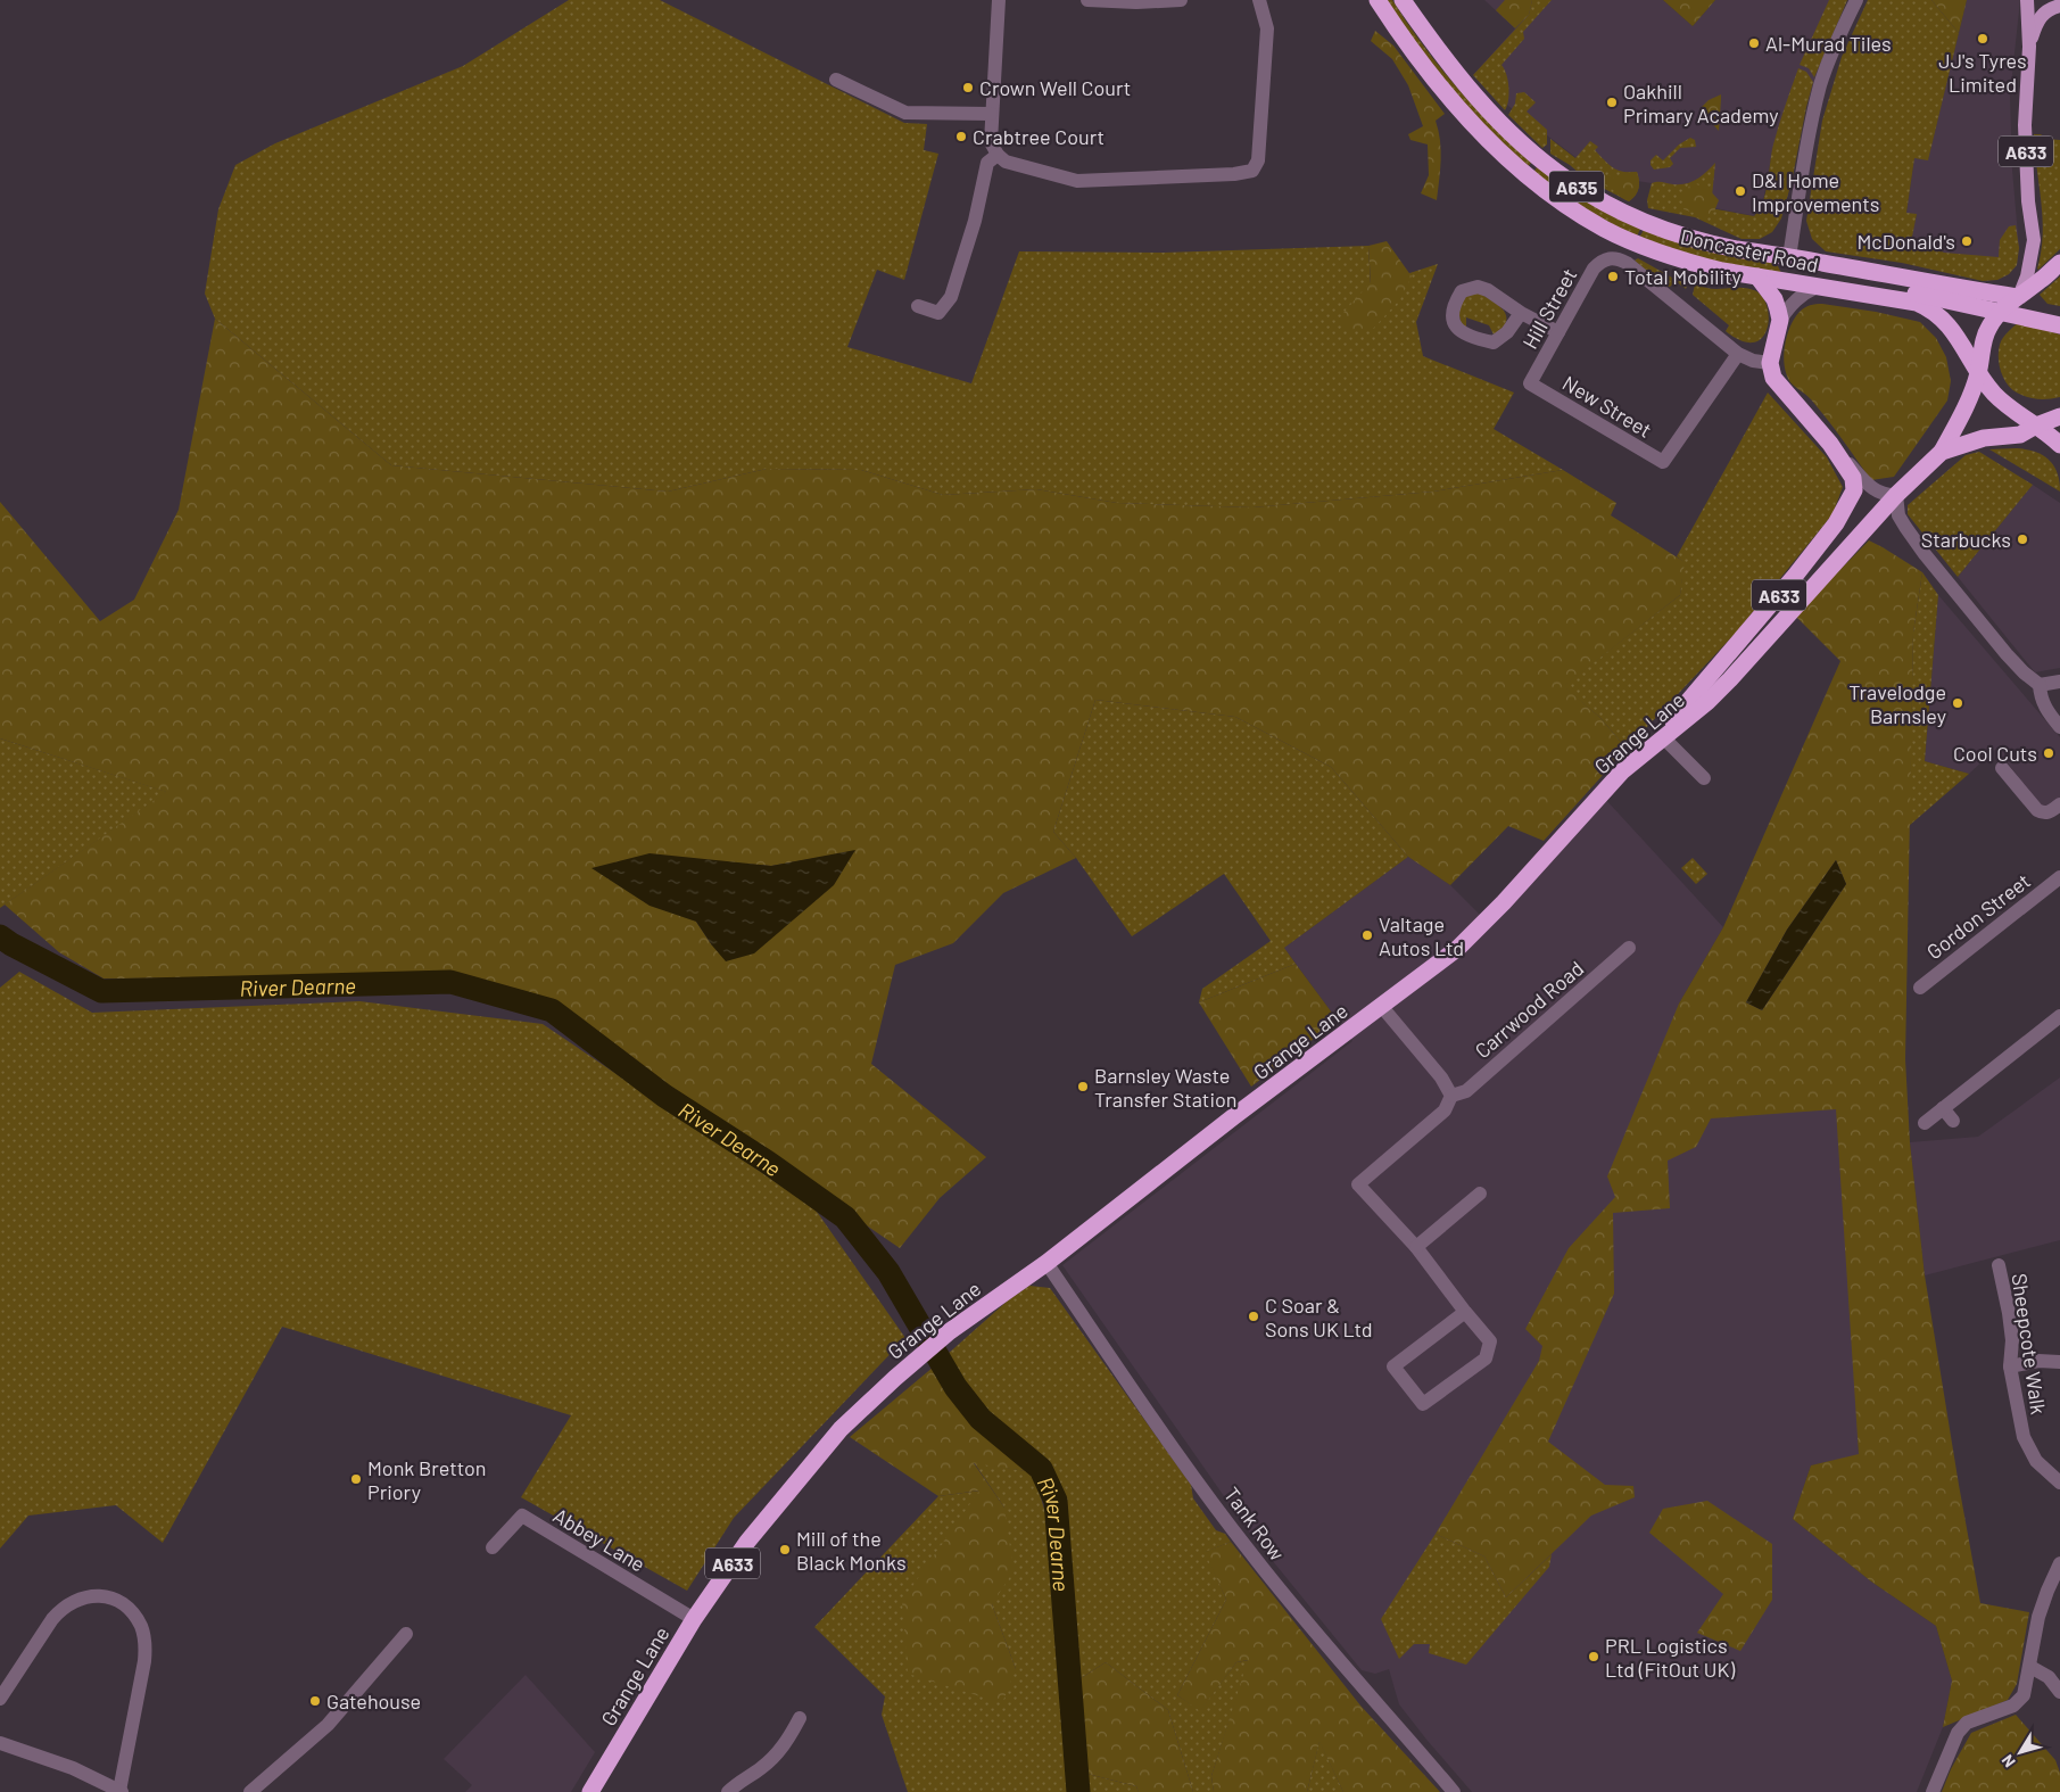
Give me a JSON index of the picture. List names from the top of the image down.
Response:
{
  "streets": {
    "highway": [
      "A633",
      "A635",
      "Doncaster Road",
      "Grange Lane"
    ],
    "street": [
      "Hill Street",
      "New Street",
      "Gordon Street",
      "Carrwood Road",
      "Sheepcote Walk",
      "Tank Row",
      "Abbey Lane"
    ]
  },
  "crossings": [
    ["A633", "A635"],
    ["A633", "Doncaster Road"],
    ["A633", "Grange Lane"],
    ["A635", "Doncaster Road"],
    ["A635", "Grange Lane"],
    ["Doncaster Road", "Grange Lane"],
    ["Hill Street", "New Street"],
    ["Grange Lane", "Tank Row"],
    ["Grange Lane", "Abbey Lane"]
  ],
  "water": ["River Dearne"],
  "places": [
    "JJ's Tyres Limited",
    "Al-Murad Tiles",
    "Crown Well Court",
    "Oakhill Primary Academy",
    "Crabtree Court",
    "D&I Home Improvements",
    "McDonald's",
    "Total Mobility",
    "Starbucks",
    "Travelodge Barnsley",
    "Cool Cuts",
    "Valtage Autos Ltd",
    "Barnsley Waste Transfer Station",
    "C Soar & Sons UK Ltd",
    "Monk Bretton Priory",
    "Mill of the Black Monks",
    "PRL Logistics Ltd (FitOut UK)",
    "Gatehouse"
  ],
  "north": "bottom left"
}
